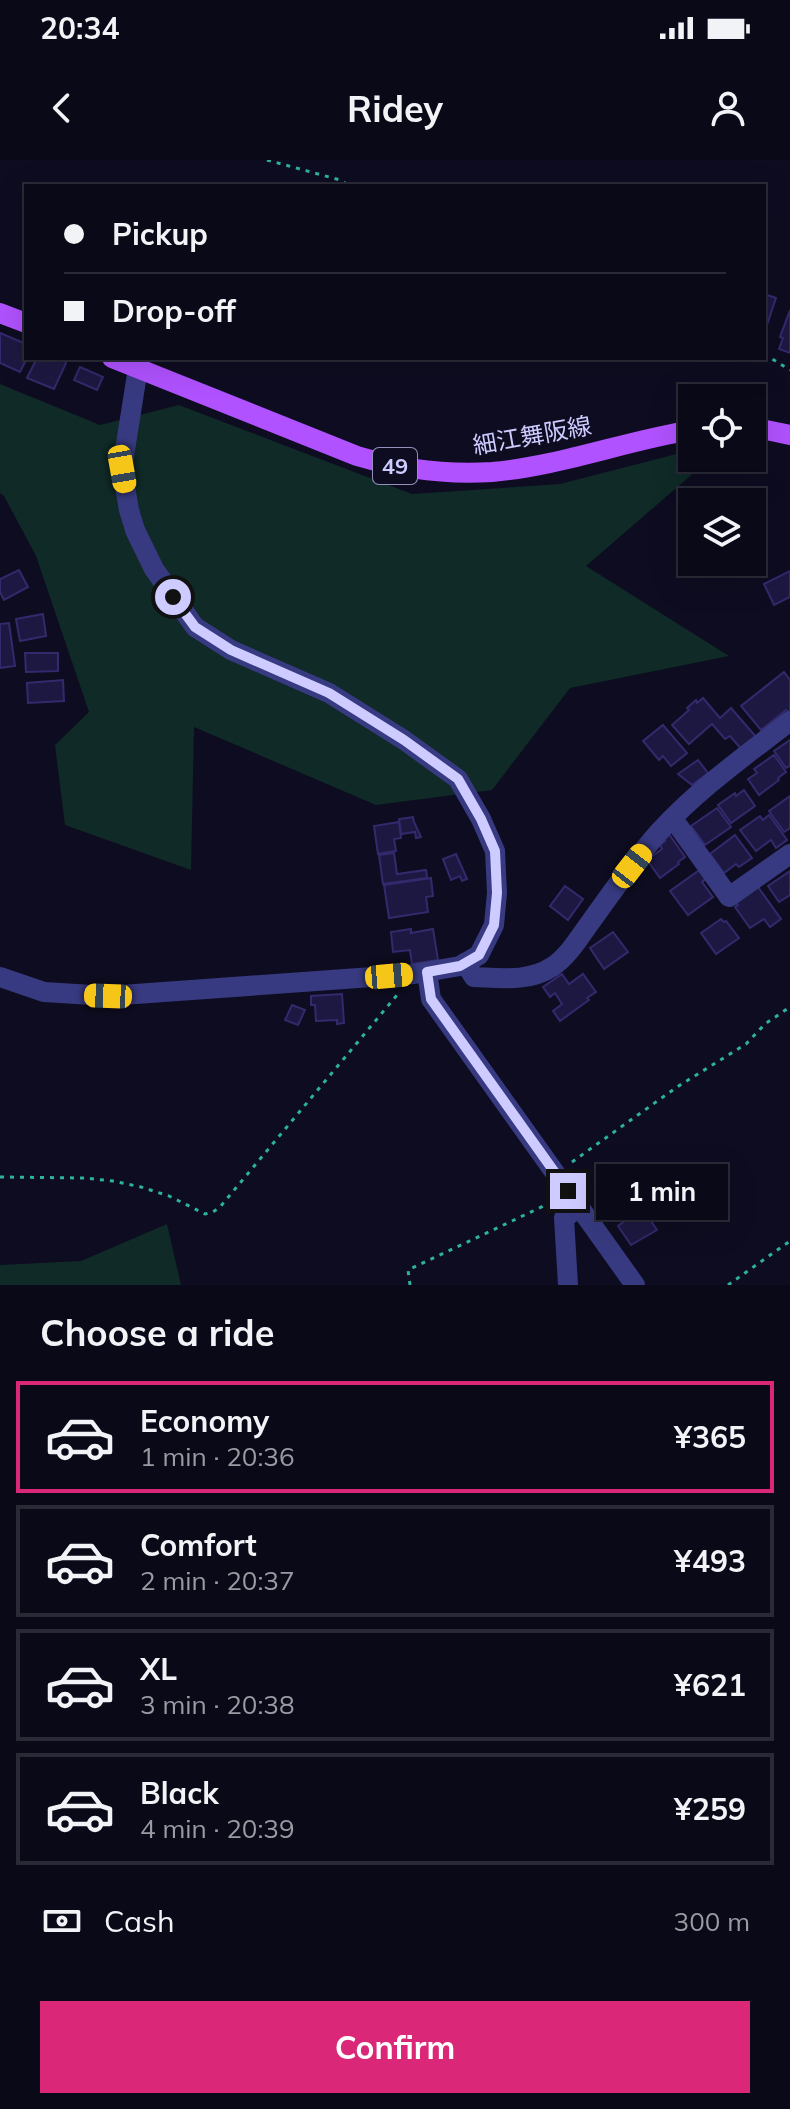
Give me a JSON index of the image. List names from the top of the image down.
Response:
{
  "streets": {
    "main road": ["細江舞阪線", "49"]
  },
  "page": {
    "status": "20:34",
    "header": "Ridey",
    "banner": ["Pickup", "Drop-off"],
    "bubble": "1 min",
    "heading": "Choose a ride",
    "list": [
      {
        "name": "Economy",
        "note": "1 min · 20:36",
        "value": "¥365"
      },
      {
        "name": "Comfort",
        "note": "2 min · 20:37",
        "value": "¥493"
      },
      {
        "name": "XL",
        "note": "3 min · 20:38",
        "value": "¥621"
      },
      {
        "name": "Black",
        "note": "4 min · 20:39",
        "value": "¥259"
      }
    ],
    "pay": ["Cash", "300 m"],
    "buttons": "Confirm"
  }
}
